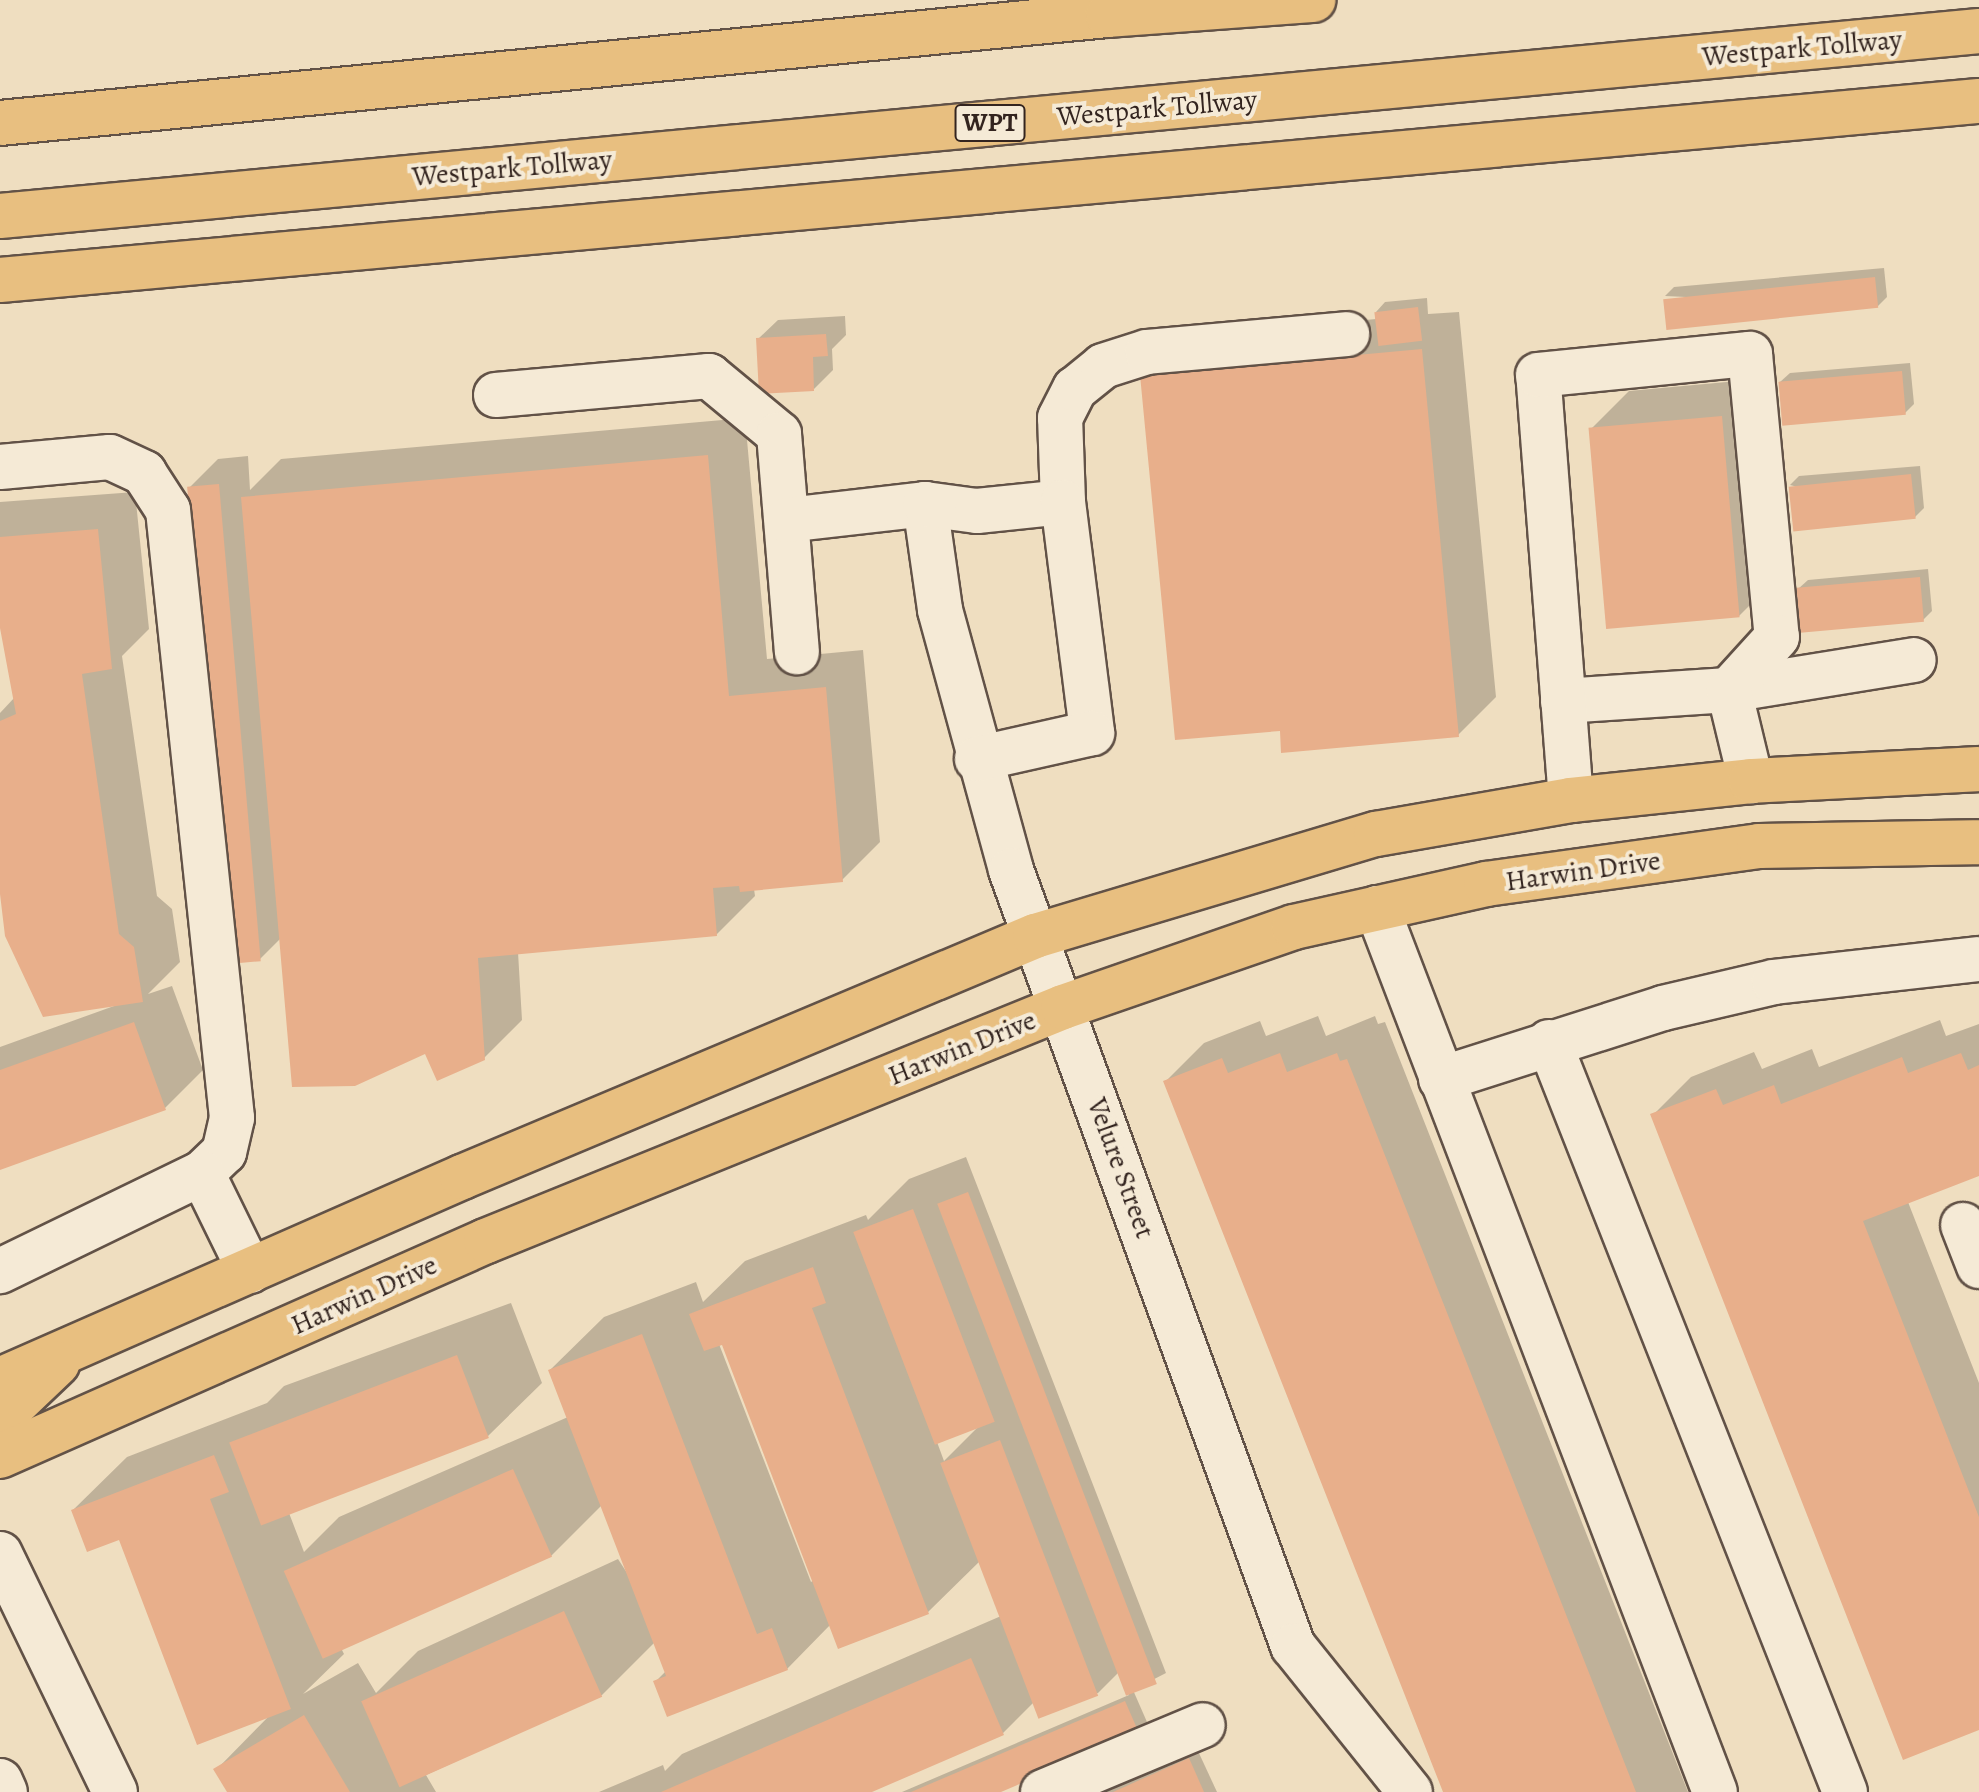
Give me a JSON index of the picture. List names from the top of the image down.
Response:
{
  "streets": {
    "main road": ["Westpark Tollway", "WPT", "Harwin Drive"],
    "street": ["Velure Street"]
  },
  "crossings": [
    ["Harwin Drive", "Velure Street"]
  ]
}
